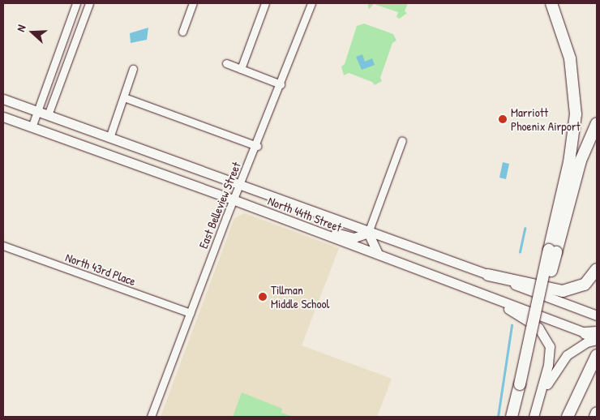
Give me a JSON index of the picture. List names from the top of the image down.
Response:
{
  "streets": {
    "main road": ["North 44th Street"],
    "street": ["East Belleview Street", "North 43rd Place"]
  },
  "crossings": [
    ["East Belleview Street", "North 44th Street"],
    ["East Belleview Street", "North 43rd Place"]
  ],
  "places": ["Marriott Phoenix Airport", "Tillman Middle School"],
  "north": "left"
}
